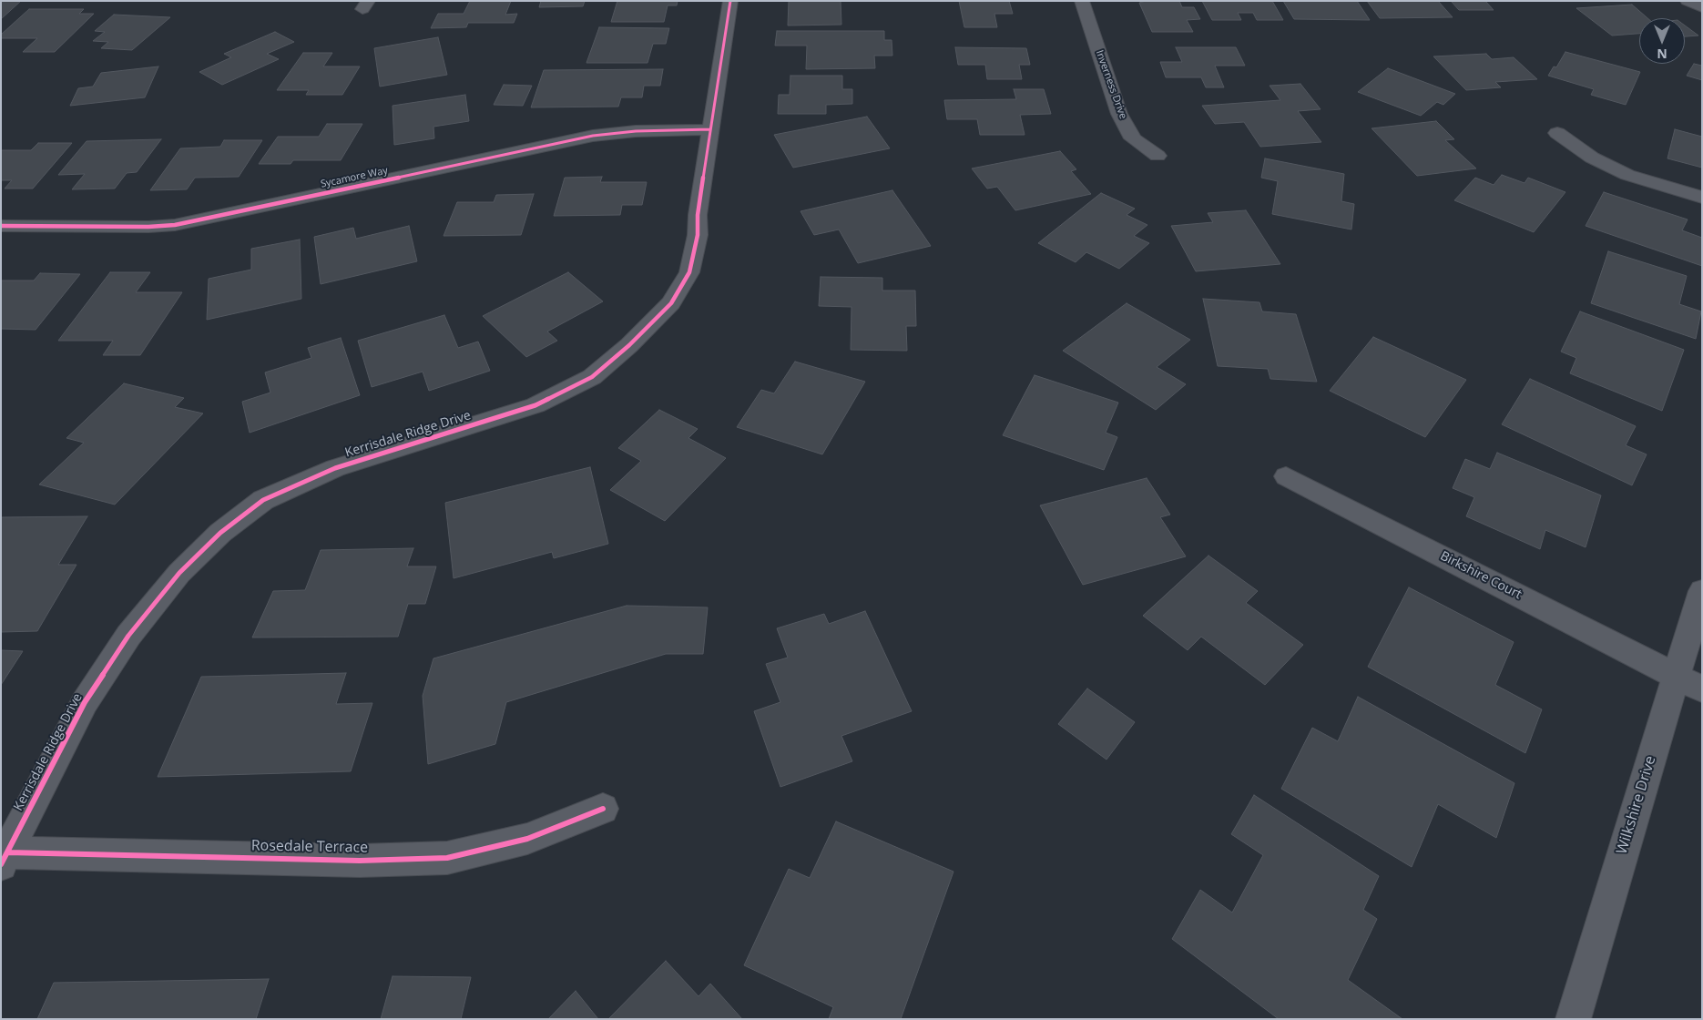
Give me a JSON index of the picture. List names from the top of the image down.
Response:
{
  "streets": {
    "street": [
      "Inverness Drive",
      "Sycamore Way",
      "Kerrisdale Ridge Drive",
      "Birkshire Court",
      "Wilkshire Drive",
      "Rosedale Terrace"
    ]
  },
  "crossings": [
    ["Sycamore Way", "Kerrisdale Ridge Drive"],
    ["Kerrisdale Ridge Drive", "Rosedale Terrace"],
    ["Birkshire Court", "Wilkshire Drive"]
  ],
  "north": "bottom"
}
